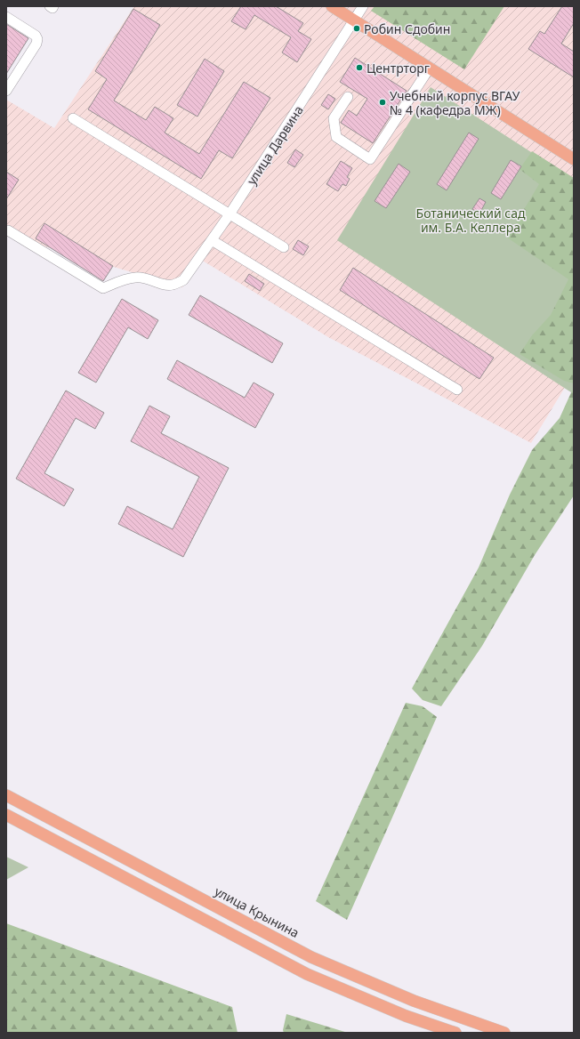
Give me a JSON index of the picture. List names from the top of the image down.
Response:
{
  "streets": {
    "main road": ["улица Крынина"],
    "street": ["улица Дарвина"]
  },
  "parks": ["Ботанический сад им. Б.А. Келлера"],
  "places": ["Робин Сдобин", "Центрторг", "Учебный корпус ВГАУ № 4 (кафедра МЖ)"]
}
